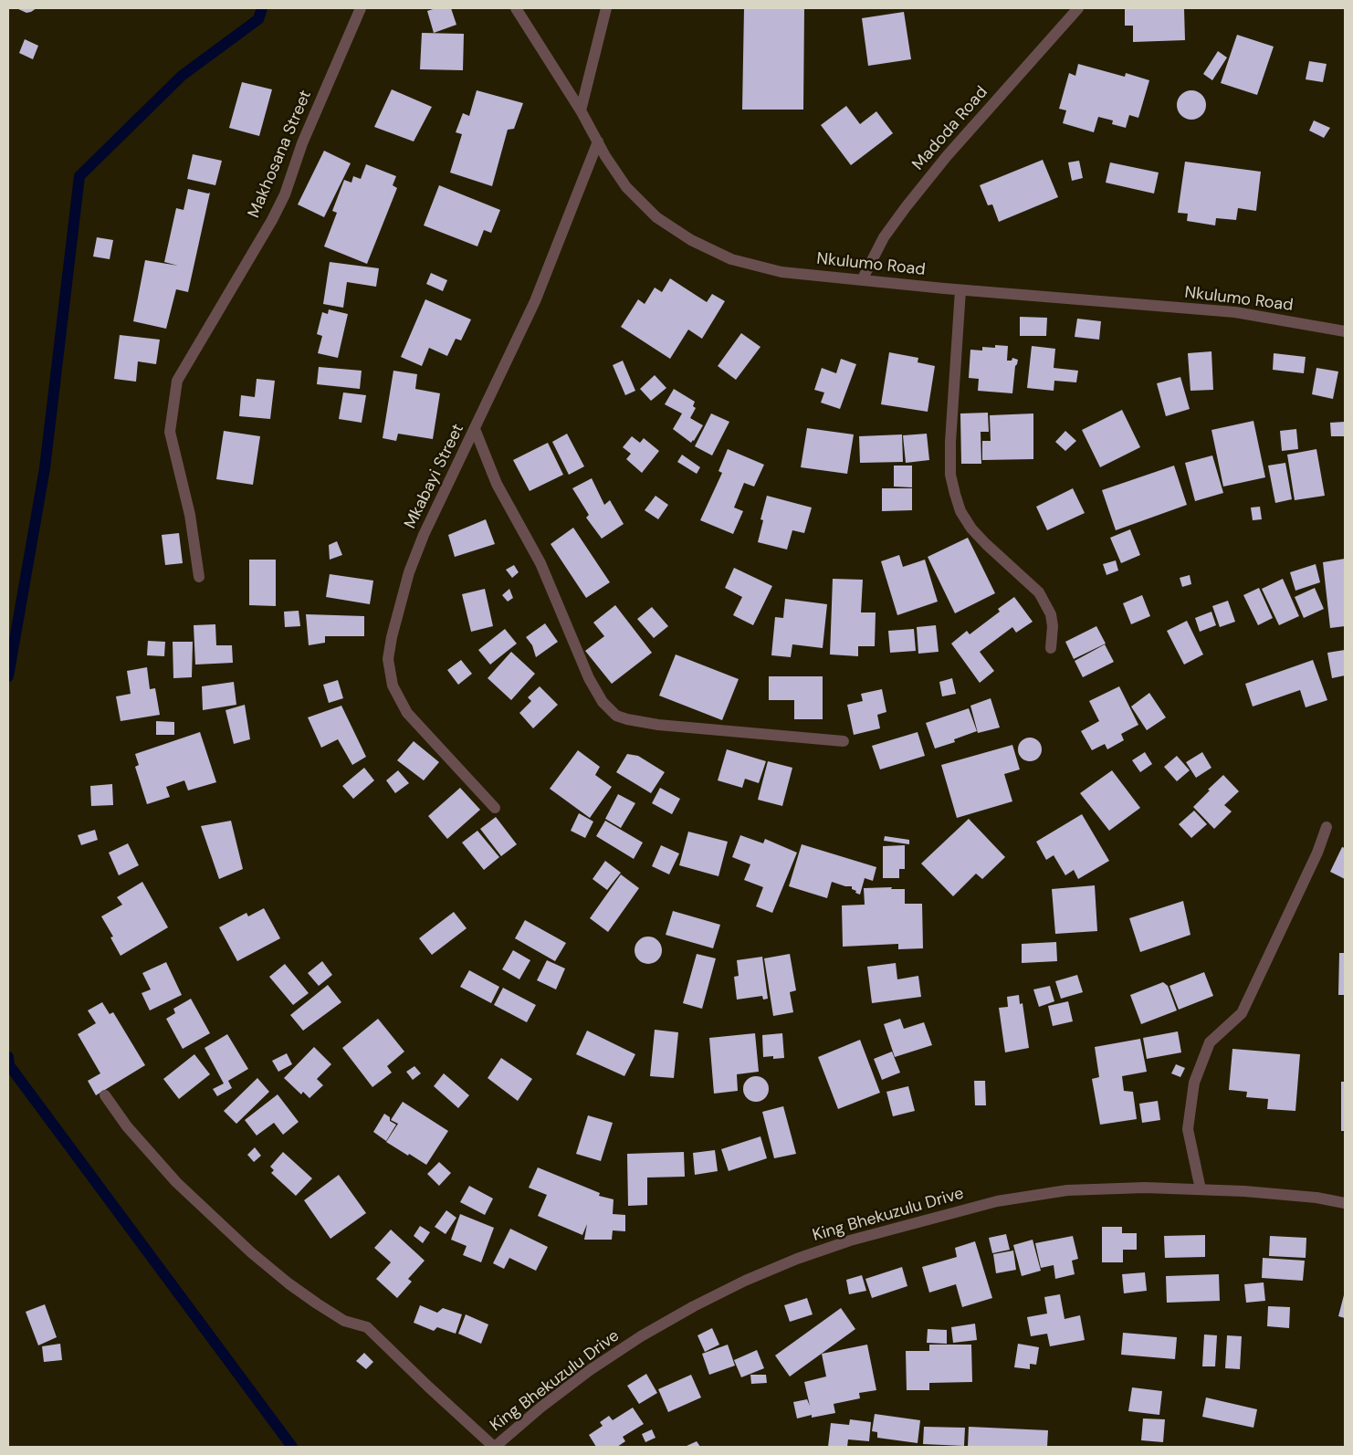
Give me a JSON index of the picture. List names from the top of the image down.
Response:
{
  "streets": {
    "street": [
      "Madoda Road",
      "Makhosana Street",
      "Nkulumo Road",
      "Mkabayi Street",
      "King Bhekuzulu Drive"
    ]
  },
  "crossings": [
    ["Madoda Road", "Nkulumo Road"],
    ["Nkulumo Road", "Mkabayi Street"]
  ]
}
